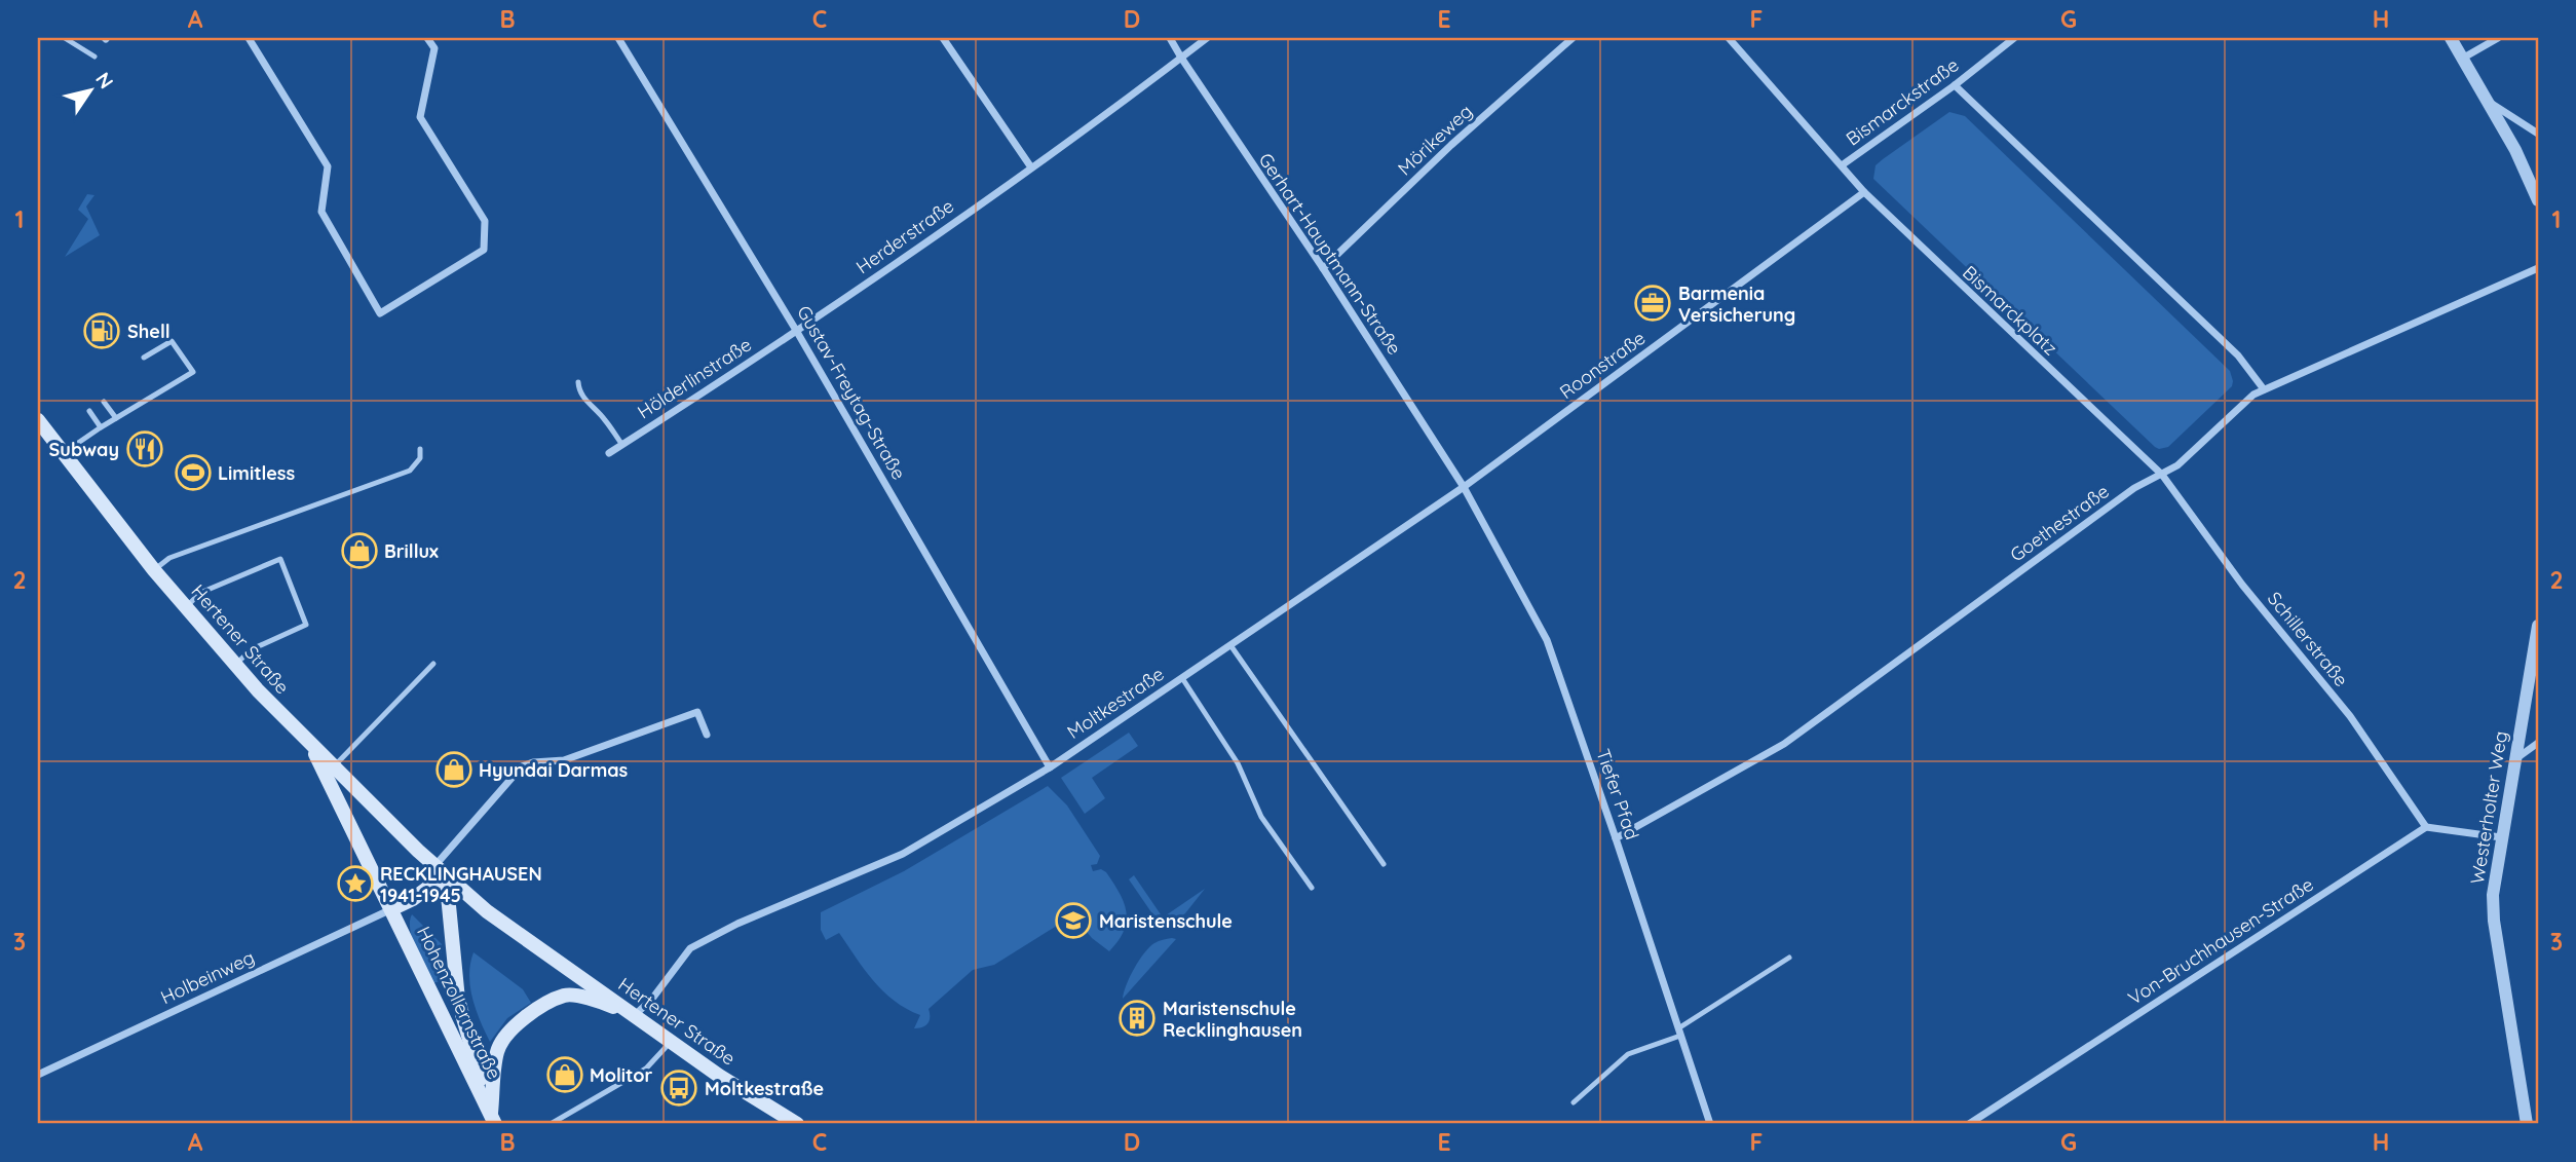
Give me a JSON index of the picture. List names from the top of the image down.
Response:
{
  "streets": {
    "main road": ["Hertener Straße", "Hohenzollernstraße"],
    "street": [
      "Bismarckstraße",
      "Mörikeweg",
      "Herderstraße",
      "Gerhart-Hauptmann-Straße",
      "Bismarckplatz",
      "Roonstraße",
      "Hölderlinstraße",
      "Gustav-Freytag-Straße",
      "Goethestraße",
      "Schillerstraße",
      "Moltkestraße",
      "Tiefer Pfad",
      "Westerholter Weg",
      "Von-Bruchhausen-Straße",
      "Holbeinweg"
    ]
  },
  "crossings": [
    ["Bismarckstraße", "Bismarckplatz"],
    ["Mörikeweg", "Gerhart-Hauptmann-Straße"],
    ["Herderstraße", "Gerhart-Hauptmann-Straße"],
    ["Herderstraße", "Hölderlinstraße"],
    ["Herderstraße", "Gustav-Freytag-Straße"],
    ["Gerhart-Hauptmann-Straße", "Roonstraße"],
    ["Gerhart-Hauptmann-Straße", "Moltkestraße"],
    ["Gerhart-Hauptmann-Straße", "Tiefer Pfad"],
    ["Bismarckplatz", "Roonstraße"],
    ["Bismarckplatz", "Goethestraße"],
    ["Bismarckplatz", "Schillerstraße"],
    ["Roonstraße", "Moltkestraße"],
    ["Roonstraße", "Tiefer Pfad"],
    ["Hölderlinstraße", "Gustav-Freytag-Straße"],
    ["Gustav-Freytag-Straße", "Moltkestraße"],
    ["Goethestraße", "Schillerstraße"],
    ["Goethestraße", "Tiefer Pfad"],
    ["Hertener Straße", "Moltkestraße"],
    ["Hertener Straße", "Hohenzollernstraße"],
    ["Schillerstraße", "Von-Bruchhausen-Straße"],
    ["Moltkestraße", "Tiefer Pfad"],
    ["Moltkestraße", "Hohenzollernstraße"],
    ["Holbeinweg", "Hohenzollernstraße"]
  ],
  "places": {
    "office": ["Barmenia Versicherung"],
    "fuel station": ["Shell"],
    "restaurant": ["Subway"],
    "sports": ["Limitless"],
    "shop": ["Brillux", "Hyundai Darmas", "Molitor"],
    "place": ["RECKLINGHAUSEN 1941-1945"],
    "school or university": ["Maristenschule"],
    "building": ["Maristenschule Recklinghausen"],
    "bus stop": ["Moltkestraße"]
  },
  "north": "top right",
  "grid": {
    "columns": [
      "A",
      "B",
      "C",
      "D",
      "E",
      "F",
      "G",
      "H"
    ],
    "rows": ["1", "2", "3"]
  }
}
